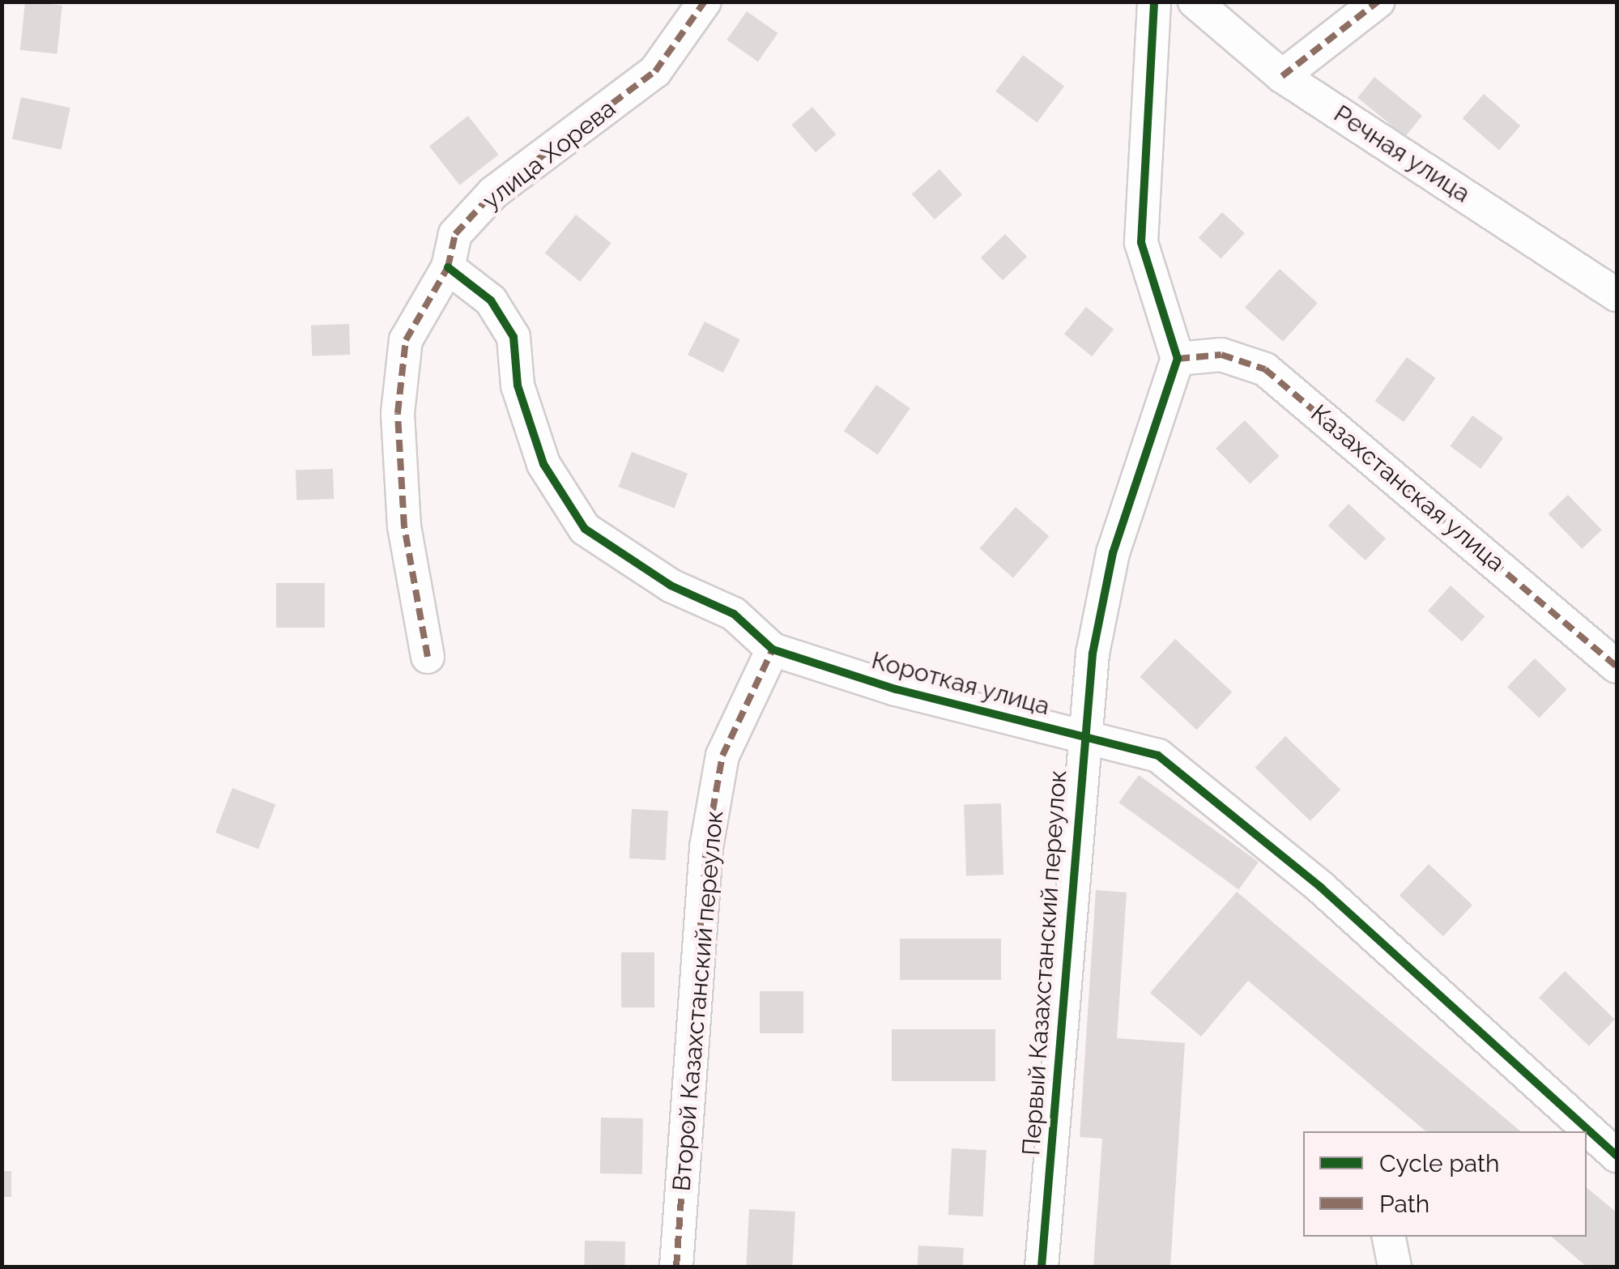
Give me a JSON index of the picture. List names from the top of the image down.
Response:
{
  "streets": {
    "street": [
      "Речная улица",
      "улица Хорева",
      "Казахстанская улица",
      "Короткая улица",
      "Первый Казахстанский переулок",
      "Второй Казахстанский переулок"
    ]
  },
  "crossings": [
    ["улица Хорева", "Короткая улица"],
    ["Казахстанская улица", "Первый Казахстанский переулок"],
    ["Короткая улица", "Первый Казахстанский переулок"],
    ["Короткая улица", "Второй Казахстанский переулок"]
  ],
  "legend": ["Cycle path", "Path"]
}
